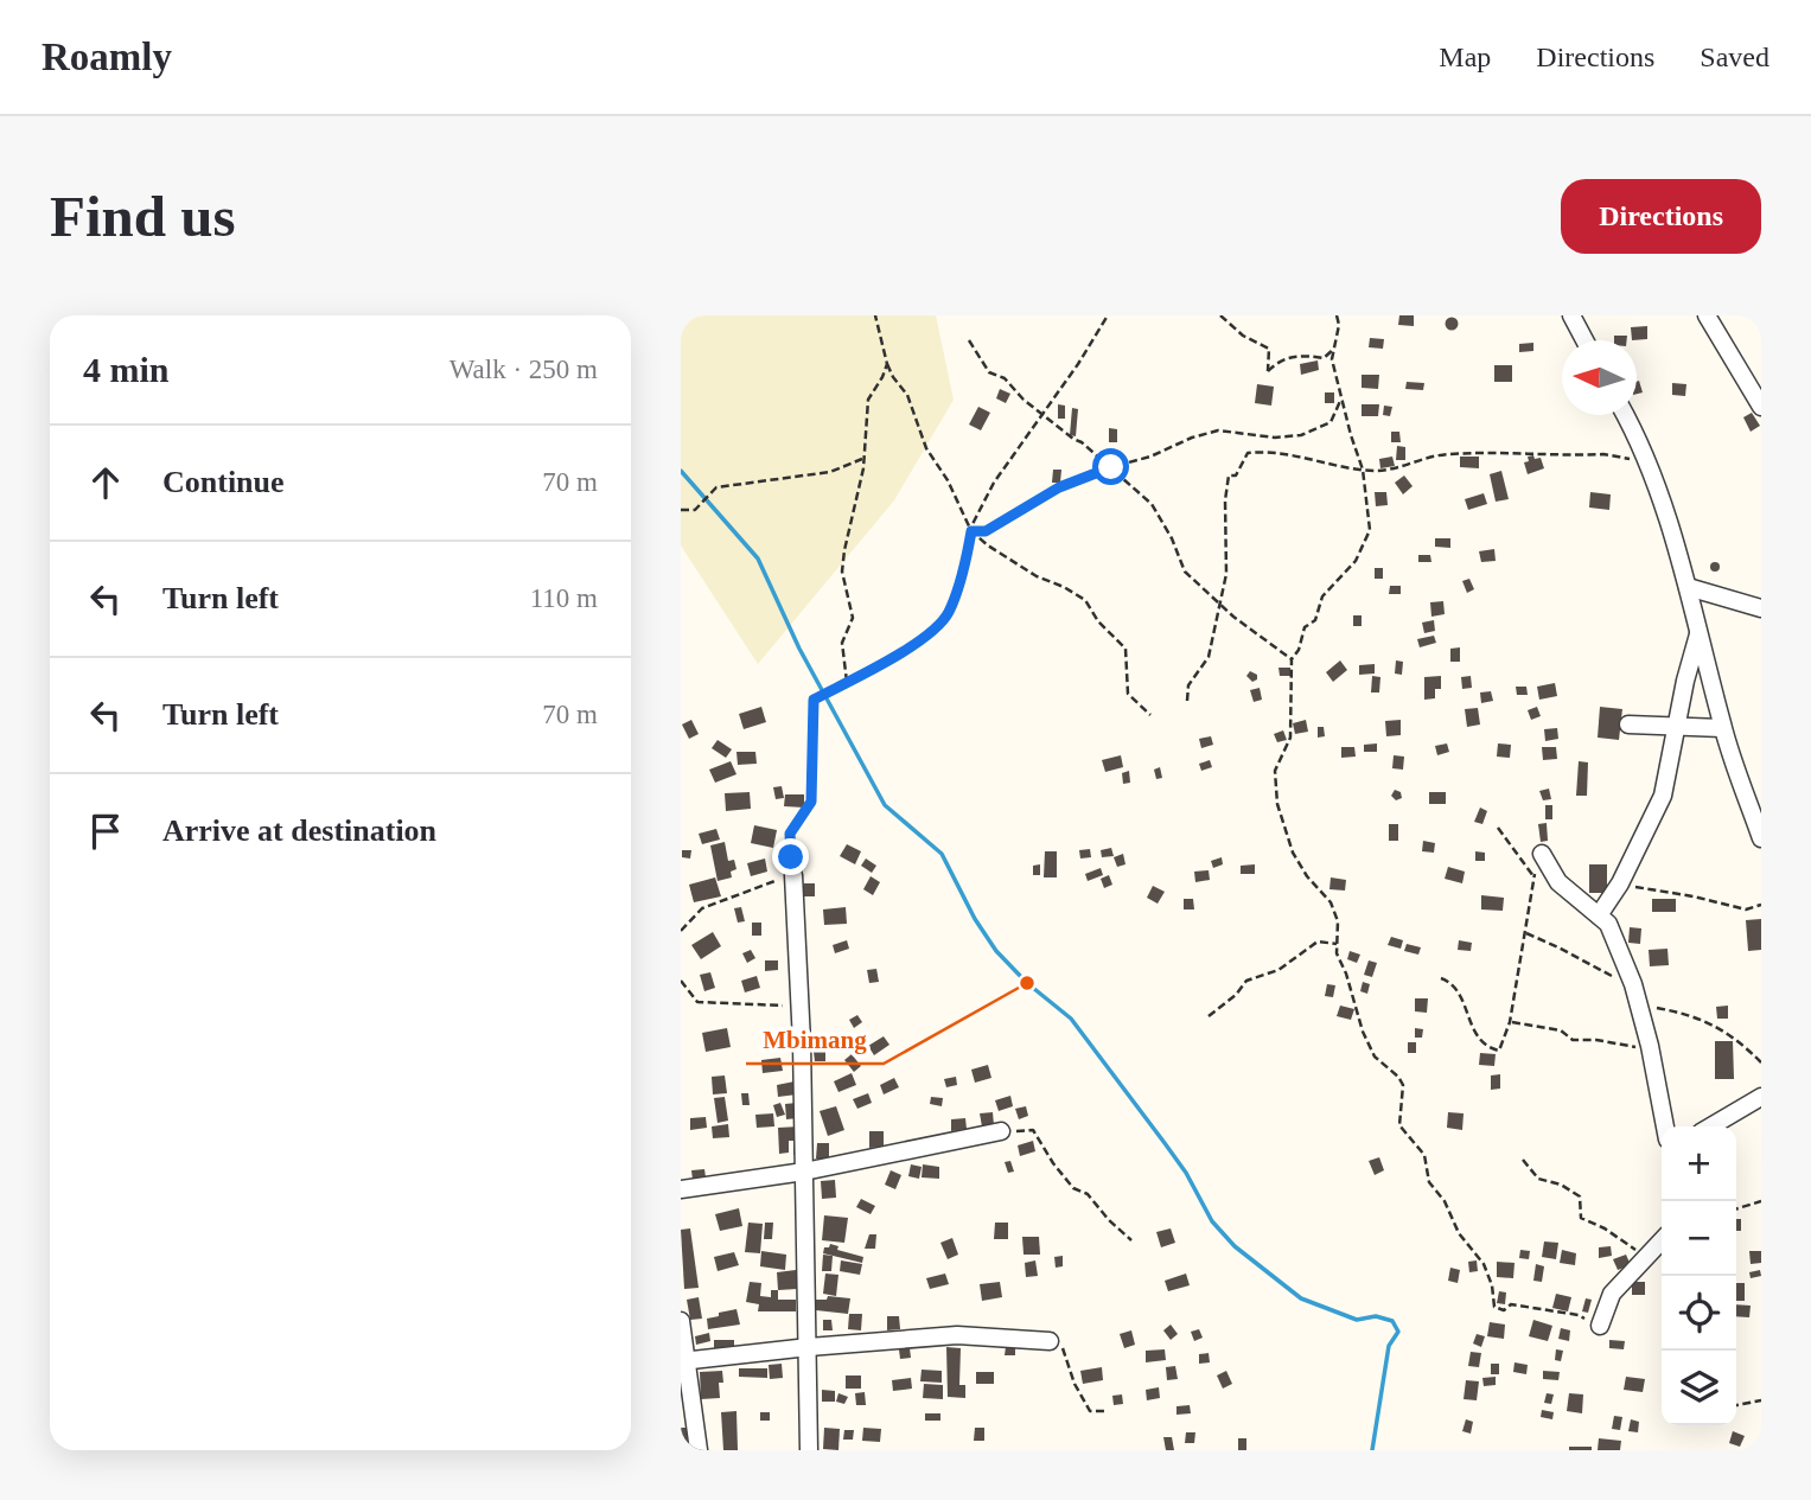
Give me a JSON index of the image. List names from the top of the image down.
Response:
{
  "places": ["Mbimang"],
  "north": "left",
  "page": {
    "header": "Roamly",
    "nav": ["Map", "Directions", "Saved"],
    "buttons": "Directions",
    "title": "Find us",
    "heading": ["4 min", "Walk · 250 m"],
    "list": [
      ["Continue", "70 m"],
      ["Turn left", "110 m"],
      ["Turn left", "70 m"],
      "Arrive at destination"
    ],
    "map_buttons": ["+", "−"]
  }
}
